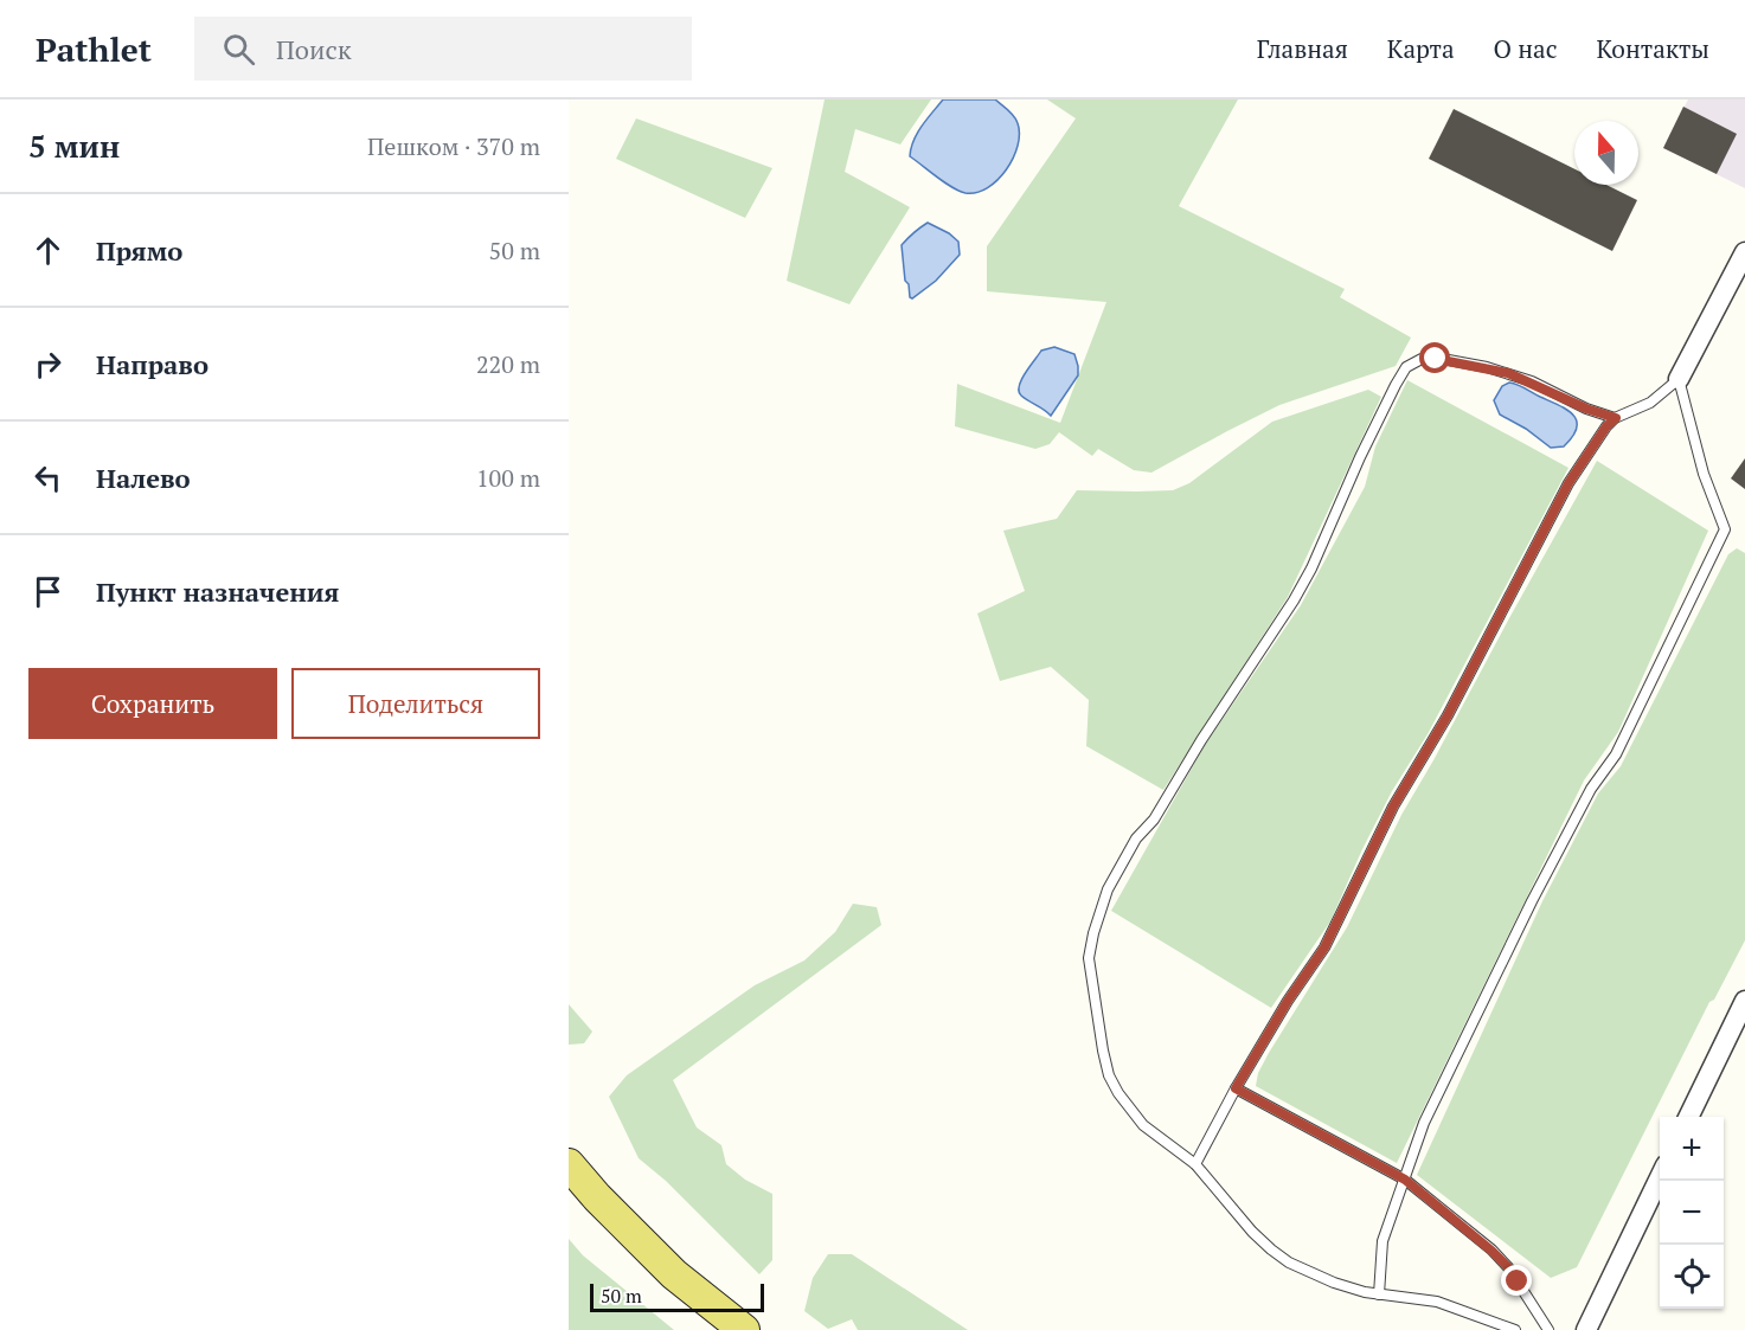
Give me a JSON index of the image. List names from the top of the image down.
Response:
{
  "scale_bar": "50 m",
  "north": "top",
  "page": {
    "header": "Pathlet",
    "search": "Поиск",
    "nav": [
      "Главная",
      "Карта",
      "О нас",
      "Контакты"
    ],
    "heading": ["5 мин", "Пешком · 370 m"],
    "list": [
      ["Прямо", "50 m"],
      ["Направо", "220 m"],
      ["Налево", "100 m"],
      "Пункт назначения"
    ],
    "buttons": ["Сохранить", "Поделиться"],
    "map_buttons": ["+", "−"],
    "scale": "50 m"
  }
}
